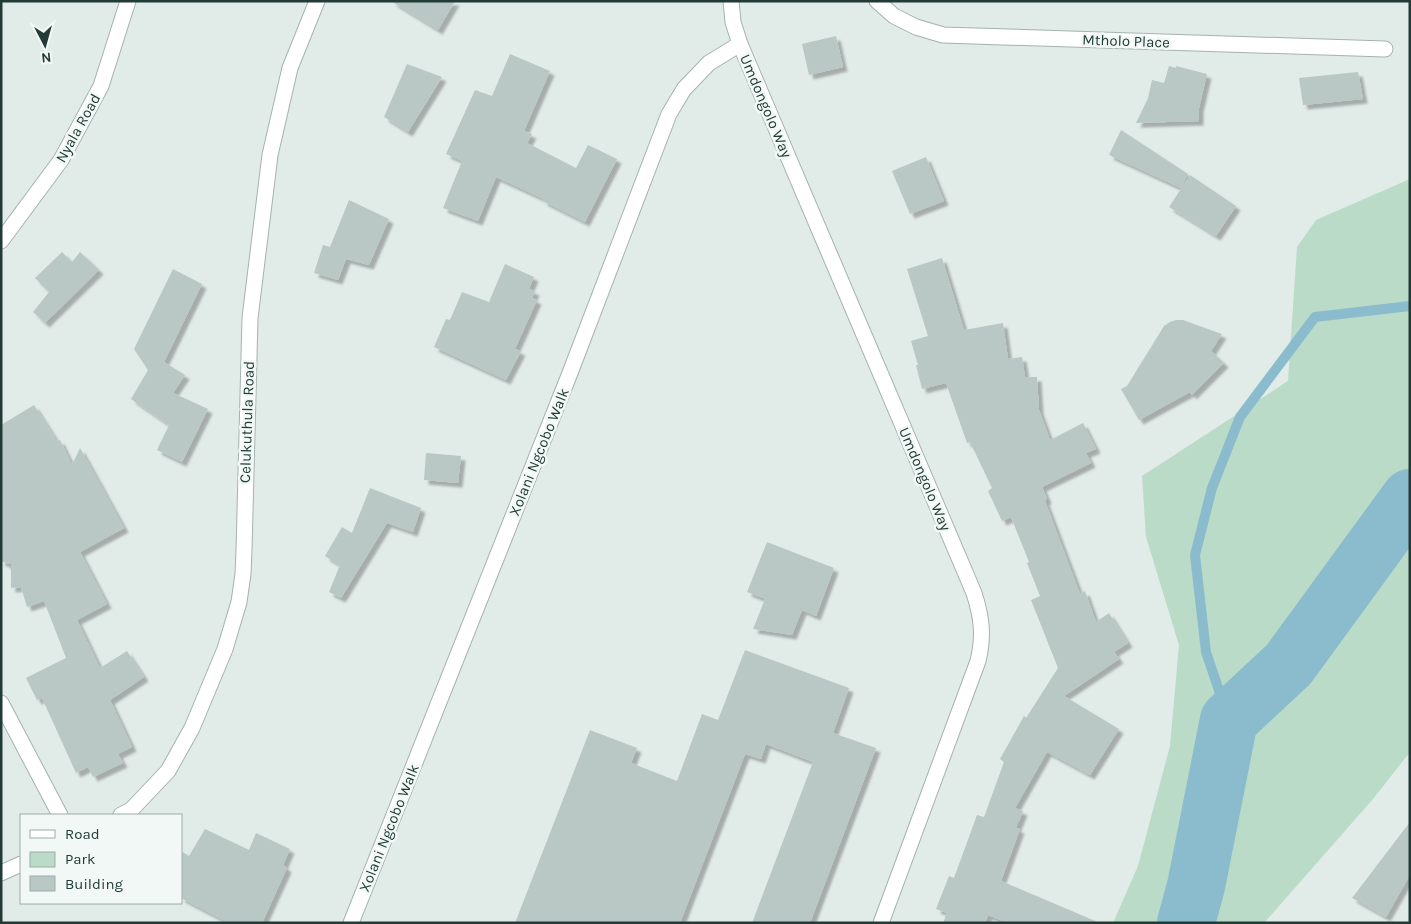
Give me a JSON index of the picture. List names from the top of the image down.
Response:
{
  "streets": {
    "street": [
      "Mtholo Place",
      "Umdongolo Way",
      "Nyala Road",
      "Celukuthula Road",
      "Xolani Ngcobo Walk"
    ]
  },
  "crossings": [
    ["Umdongolo Way", "Xolani Ngcobo Walk"]
  ],
  "legend": ["Road", "Park", "Building"],
  "north": "bottom"
}
